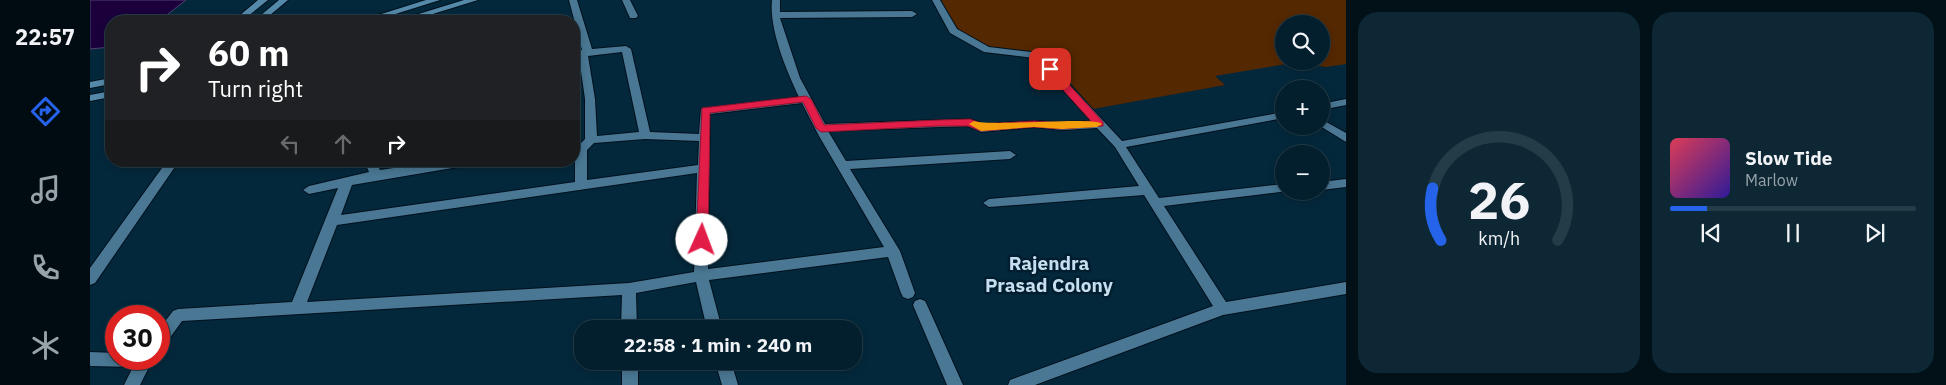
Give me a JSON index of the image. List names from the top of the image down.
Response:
{
  "districts": ["Rajendra Prasad Colony"],
  "page": {
    "tabs": "22:57",
    "map_buttons": ["+", "−"],
    "turn": ["60 m", "Turn right"],
    "song": ["Slow Tide", "Marlow"],
    "limit": "30",
    "trip": "22:58 · 1 min · 240 m",
    "gauge": ["26", "km/h"]
  }
}
